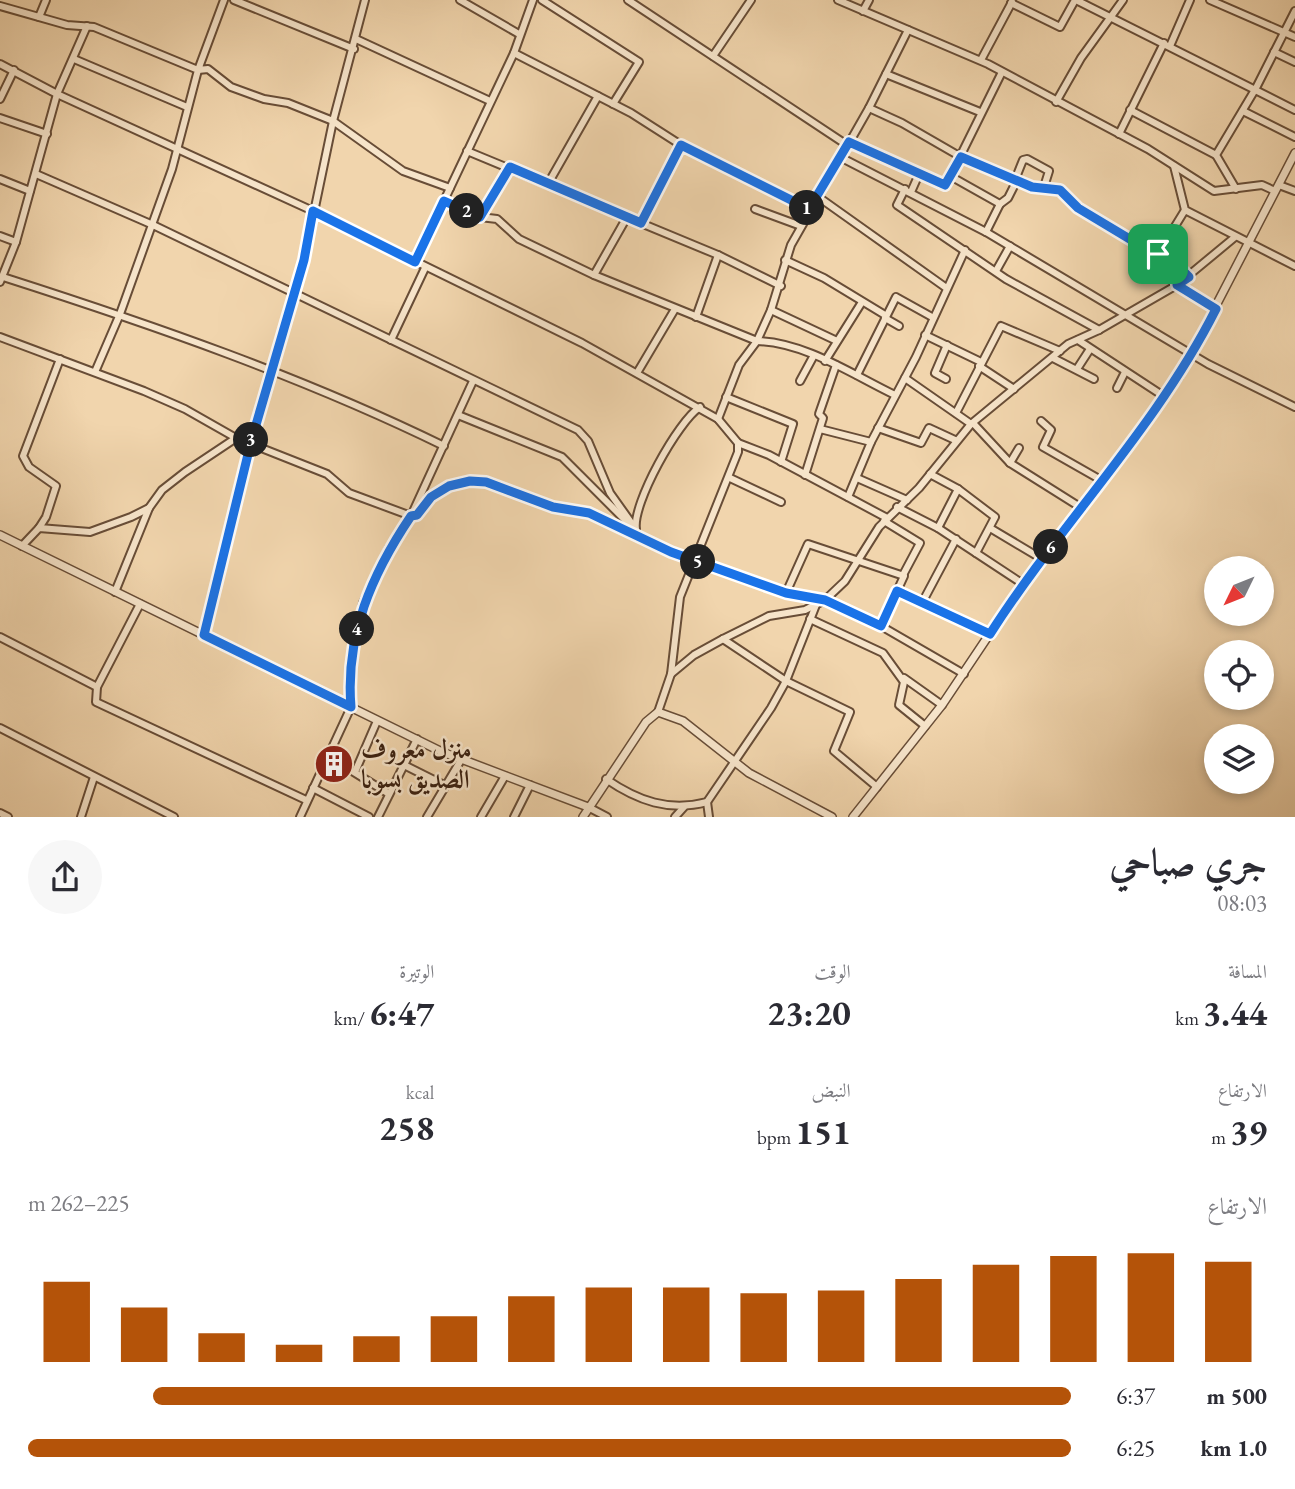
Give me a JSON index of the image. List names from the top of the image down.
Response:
{
  "places": {
    "building": ["منزل معروف الصديق بسوبا"]
  },
  "north": "bottom left",
  "page": {
    "pins": [
      "1",
      "2",
      "3",
      "6",
      "5",
      "4"
    ],
    "heading": ["جري صباحي", "08:03"],
    "stats": [
      ["المسافة", "3.44 km"],
      ["الوقت", "23:20"],
      ["الوتيرة", "6:47 /km"],
      ["الارتفاع", "39 m"],
      ["النبض", "151 bpm"],
      ["kcal", "258"]
    ],
    "chart": ["الارتفاع", "225–262 m"],
    "list": [
      {
        "name": "500 m",
        "note": "6:37"
      },
      {
        "name": "1.0 km",
        "note": "6:25"
      }
    ]
  }
}
